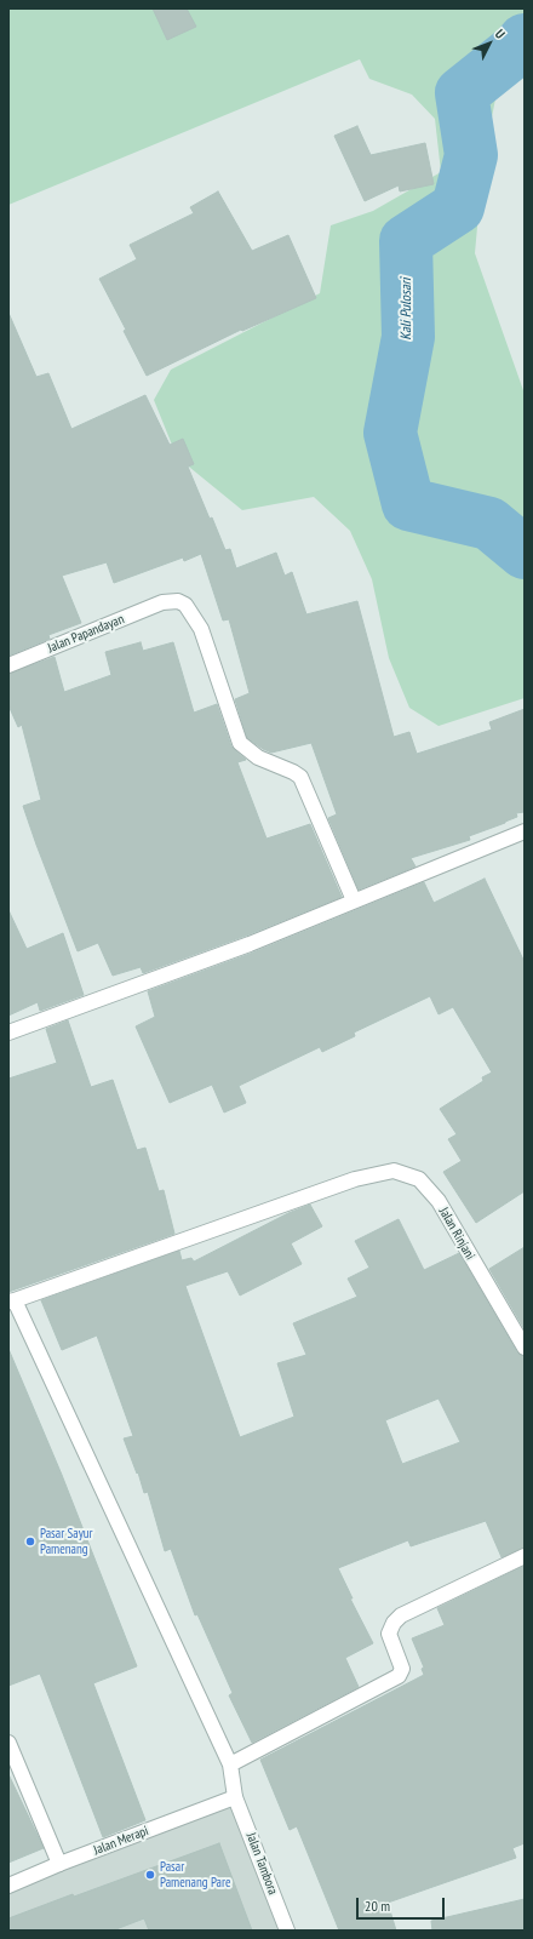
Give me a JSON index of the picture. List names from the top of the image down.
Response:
{
  "streets": {
    "street": [
      "Jalan Papandayan",
      "Jalan Rinjani",
      "Jalan Merapi",
      "Jalan Tambora"
    ]
  },
  "crossings": [
    ["Jalan Rinjani", "Jalan Tambora"],
    ["Jalan Merapi", "Jalan Tambora"]
  ],
  "water": ["Kali Pulosari"],
  "places": ["Pasar Sayur Pamenang", "Pasar Pamenang Pare"],
  "scale_bar": "20 m",
  "north": "top right"
}
